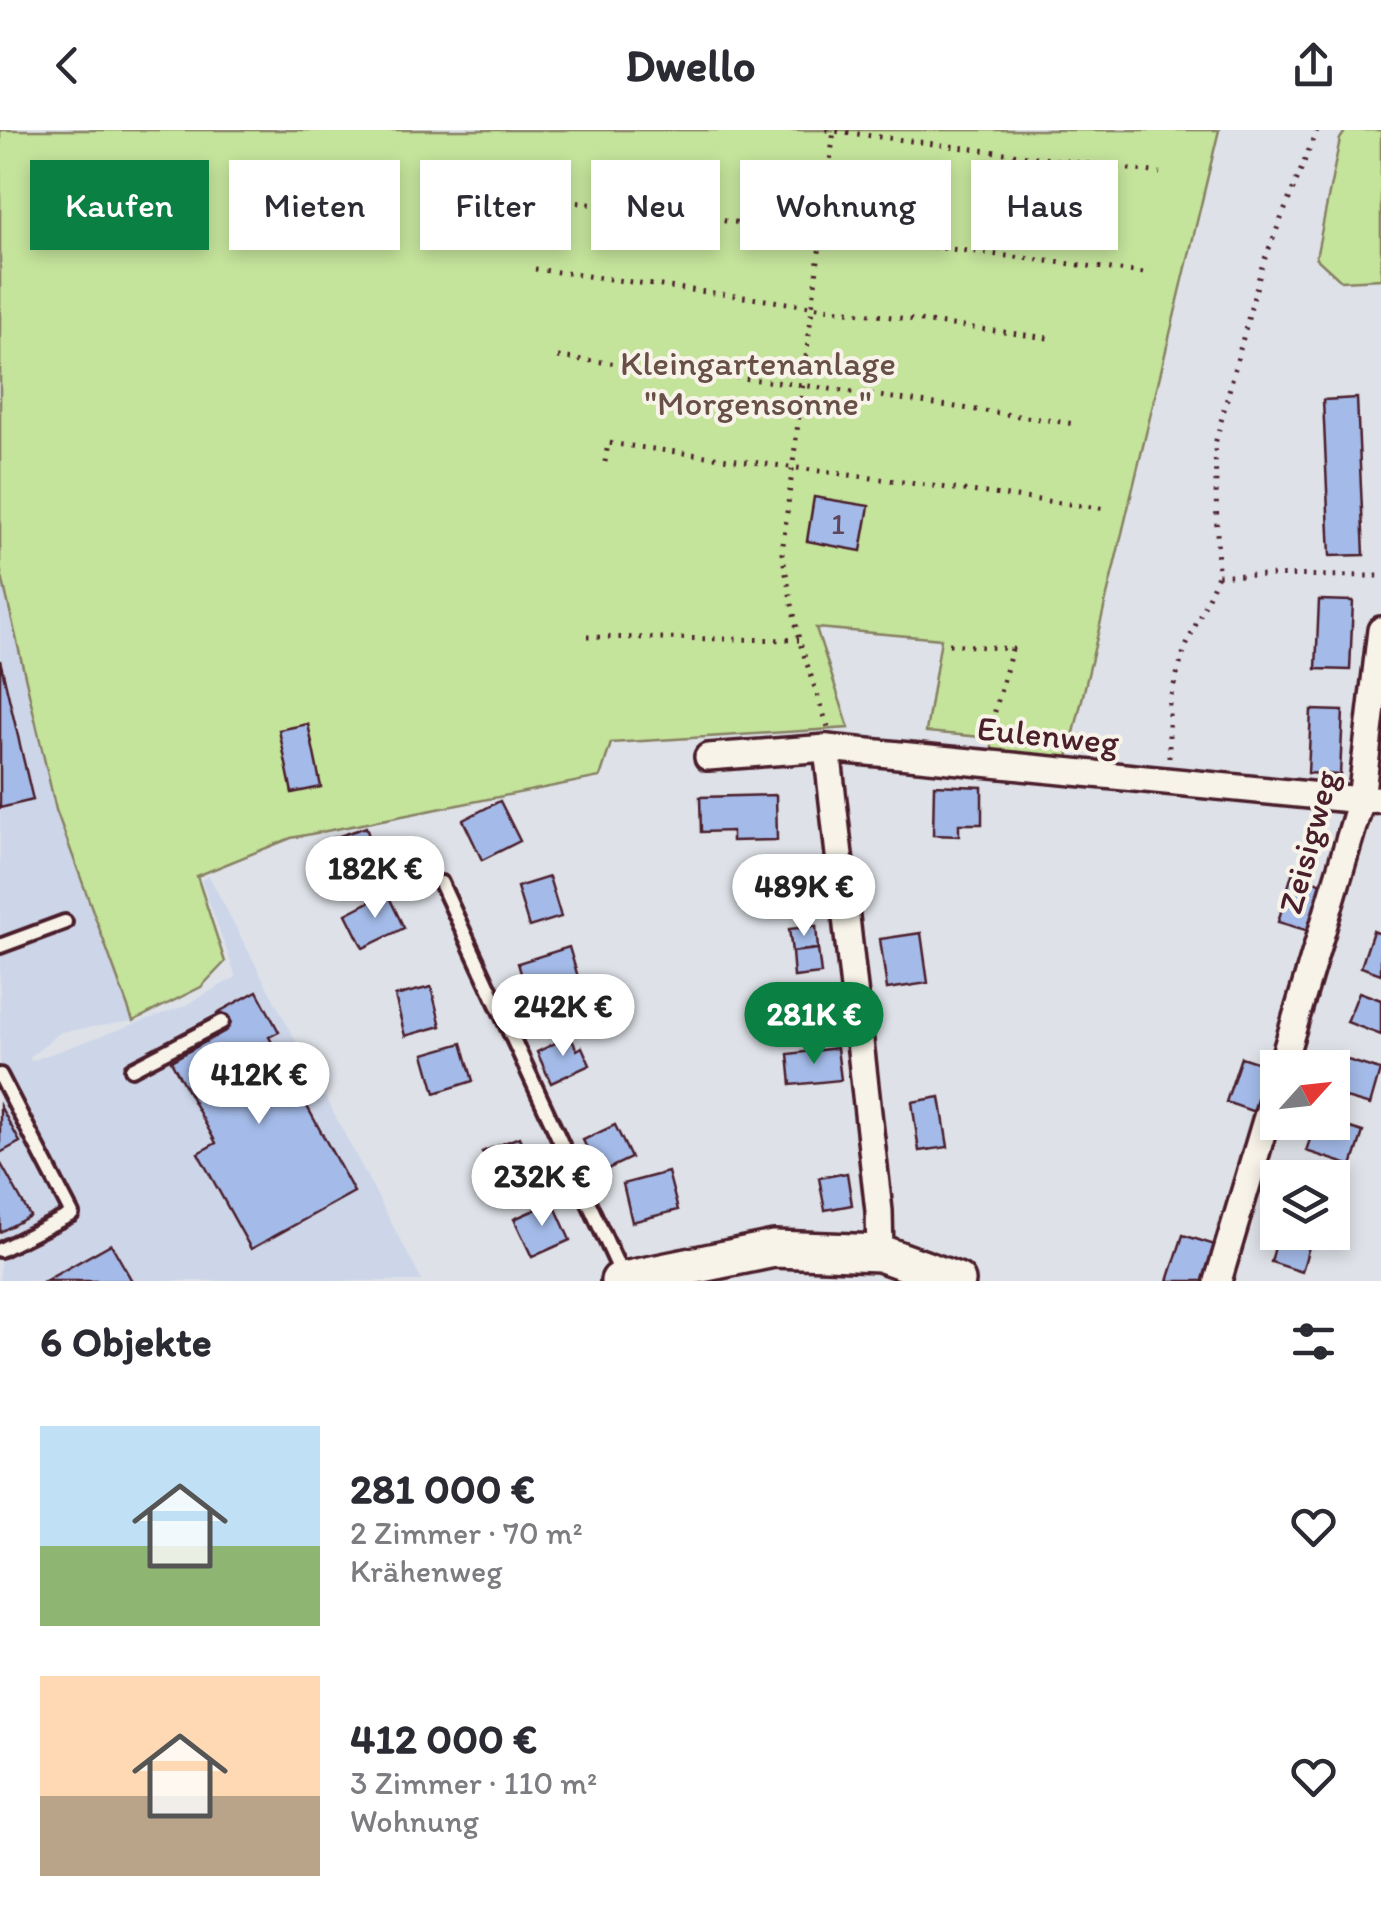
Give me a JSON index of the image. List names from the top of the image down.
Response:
{
  "streets": {
    "street": ["Eulenweg", "Zeisigweg"]
  },
  "crossings": [
    ["Eulenweg", "Zeisigweg"]
  ],
  "parks": ["Kleingartenanlage \"Morgensonne\""],
  "house_numbers": ["1"],
  "north": "top right",
  "page": {
    "header": "Dwello",
    "chip": [
      "Kaufen",
      "Mieten",
      "Filter",
      "Neu",
      "Wohnung",
      "Haus"
    ],
    "price": [
      "182K €",
      "489K €",
      "242K €",
      "281K €",
      "412K €",
      "232K €"
    ],
    "heading": "6 Objekte",
    "list": [
      {
        "name": "281 000 €",
        "note": "2 Zimmer · 70 m² · Krähenweg"
      },
      {
        "name": "412 000 €",
        "note": "3 Zimmer · 110 m² · Wohnung"
      }
    ]
  }
}
